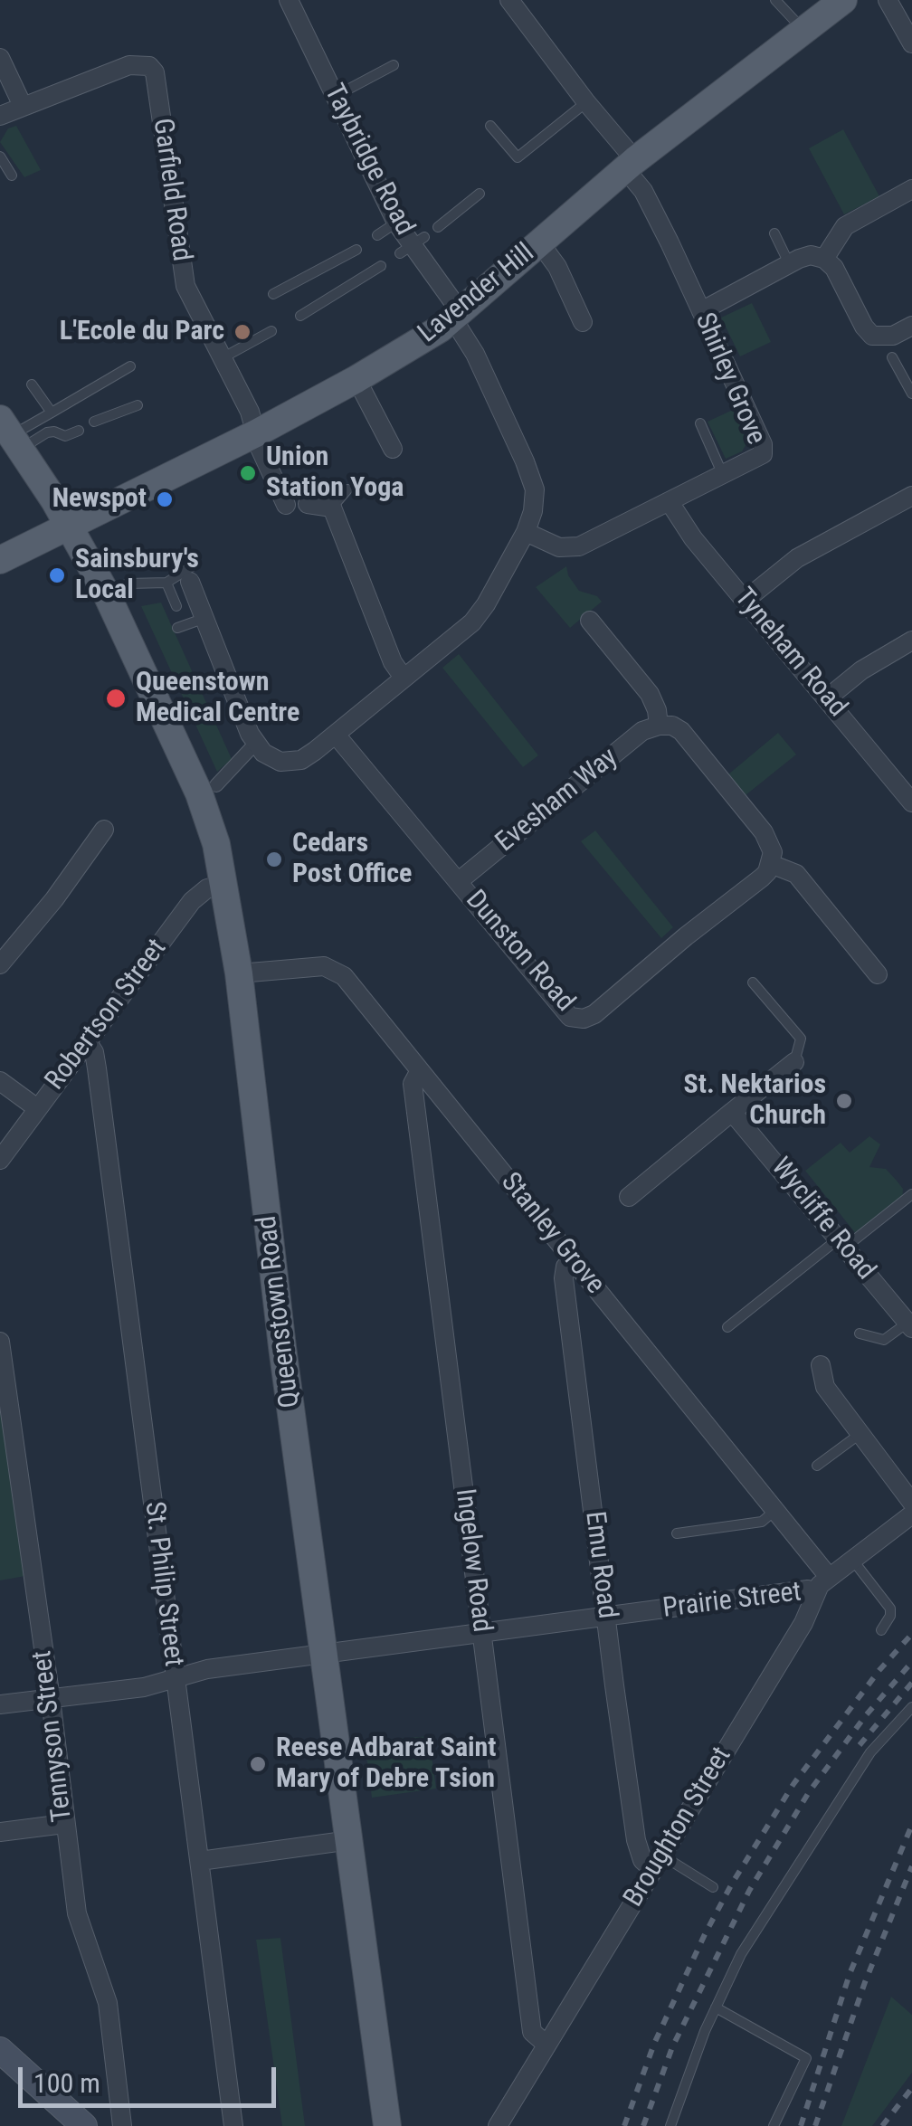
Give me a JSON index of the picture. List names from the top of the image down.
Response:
{
  "streets": {
    "main road": ["Lavender Hill", "Queenstown Road"],
    "street": [
      "Taybridge Road",
      "Garfield Road",
      "Shirley Grove",
      "Tyneham Road",
      "Evesham Way",
      "Dunston Road",
      "Robertson Street",
      "Wycliffe Road",
      "Stanley Grove",
      "Ingelow Road",
      "Emu Road",
      "St. Philip Street",
      "Prairie Street",
      "Tennyson Street",
      "Broughton Street"
    ]
  },
  "crossings": [
    ["Taybridge Road", "Lavender Hill"],
    ["Taybridge Road", "Shirley Grove"],
    ["Taybridge Road", "Dunston Road"],
    ["Garfield Road", "Lavender Hill"],
    ["Lavender Hill", "Shirley Grove"],
    ["Lavender Hill", "Queenstown Road"],
    ["Shirley Grove", "Tyneham Road"],
    ["Evesham Way", "Dunston Road"],
    ["Robertson Street", "Queenstown Road"],
    ["Robertson Street", "St. Philip Street"],
    ["Stanley Grove", "Queenstown Road"],
    ["Stanley Grove", "Ingelow Road"],
    ["Stanley Grove", "Emu Road"],
    ["Stanley Grove", "Prairie Street"],
    ["Stanley Grove", "Broughton Street"],
    ["Queenstown Road", "Prairie Street"],
    ["Ingelow Road", "Prairie Street"],
    ["Ingelow Road", "Broughton Street"],
    ["Emu Road", "Prairie Street"],
    ["Emu Road", "Broughton Street"],
    ["St. Philip Street", "Prairie Street"],
    ["Prairie Street", "Tennyson Street"],
    ["Prairie Street", "Broughton Street"]
  ],
  "places": [
    "L'Ecole du Parc",
    "Union Station Yoga",
    "Newspot",
    "Sainsbury's Local",
    "Queenstown Medical Centre",
    "Cedars Post Office",
    "St. Nektarios Church",
    "Reese Adbarat Saint Mary of Debre Tsion"
  ],
  "scale_bar": "100 m"
}
